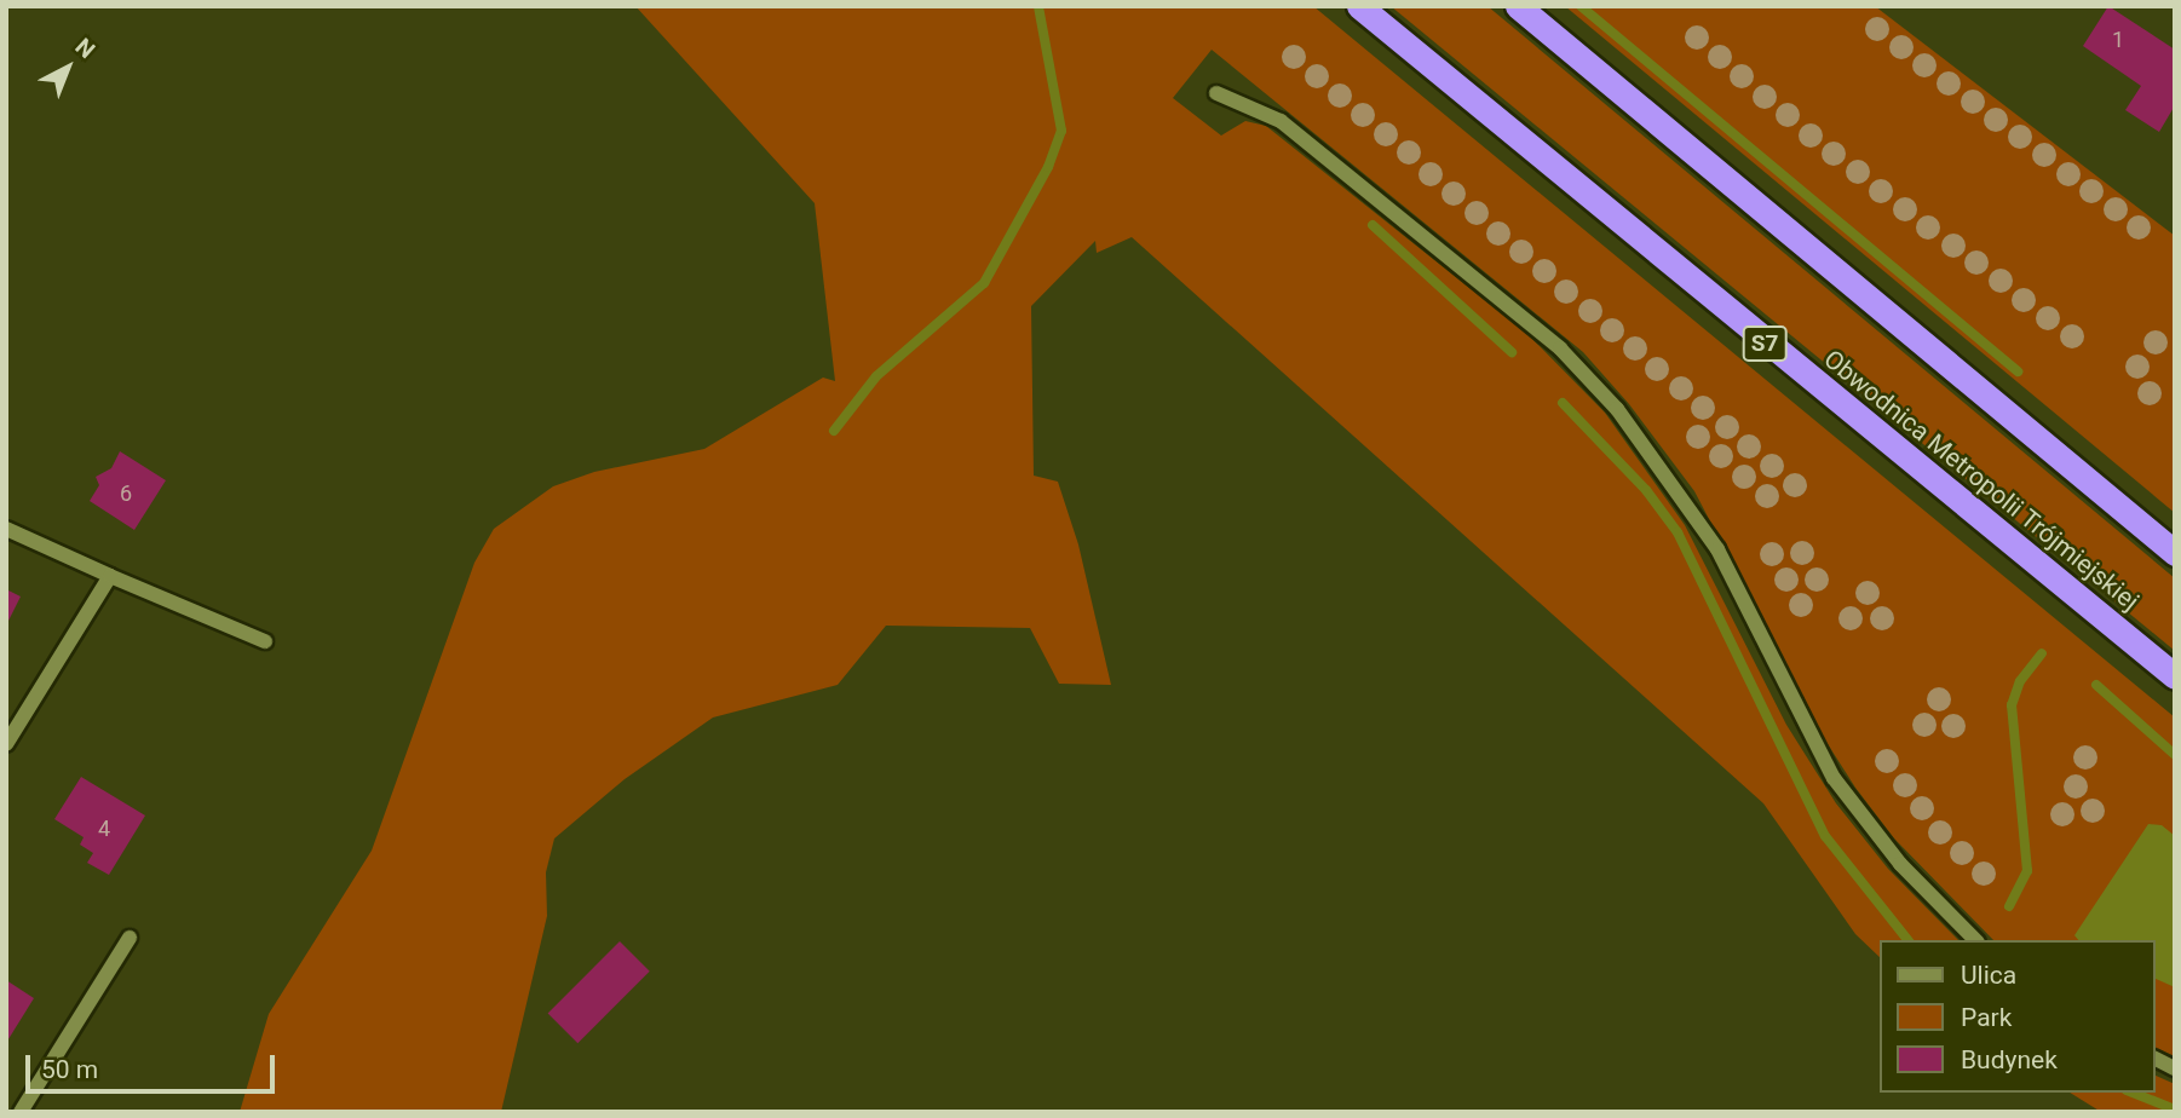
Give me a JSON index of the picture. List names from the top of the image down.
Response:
{
  "streets": {
    "highway": ["S7", "Obwodnica Metropolii Trójmiejskiej"]
  },
  "house_numbers": ["1", "6", "4"],
  "legend": ["Ulica", "Park", "Budynek"],
  "scale_bar": "50 m",
  "north": "top right"
}
